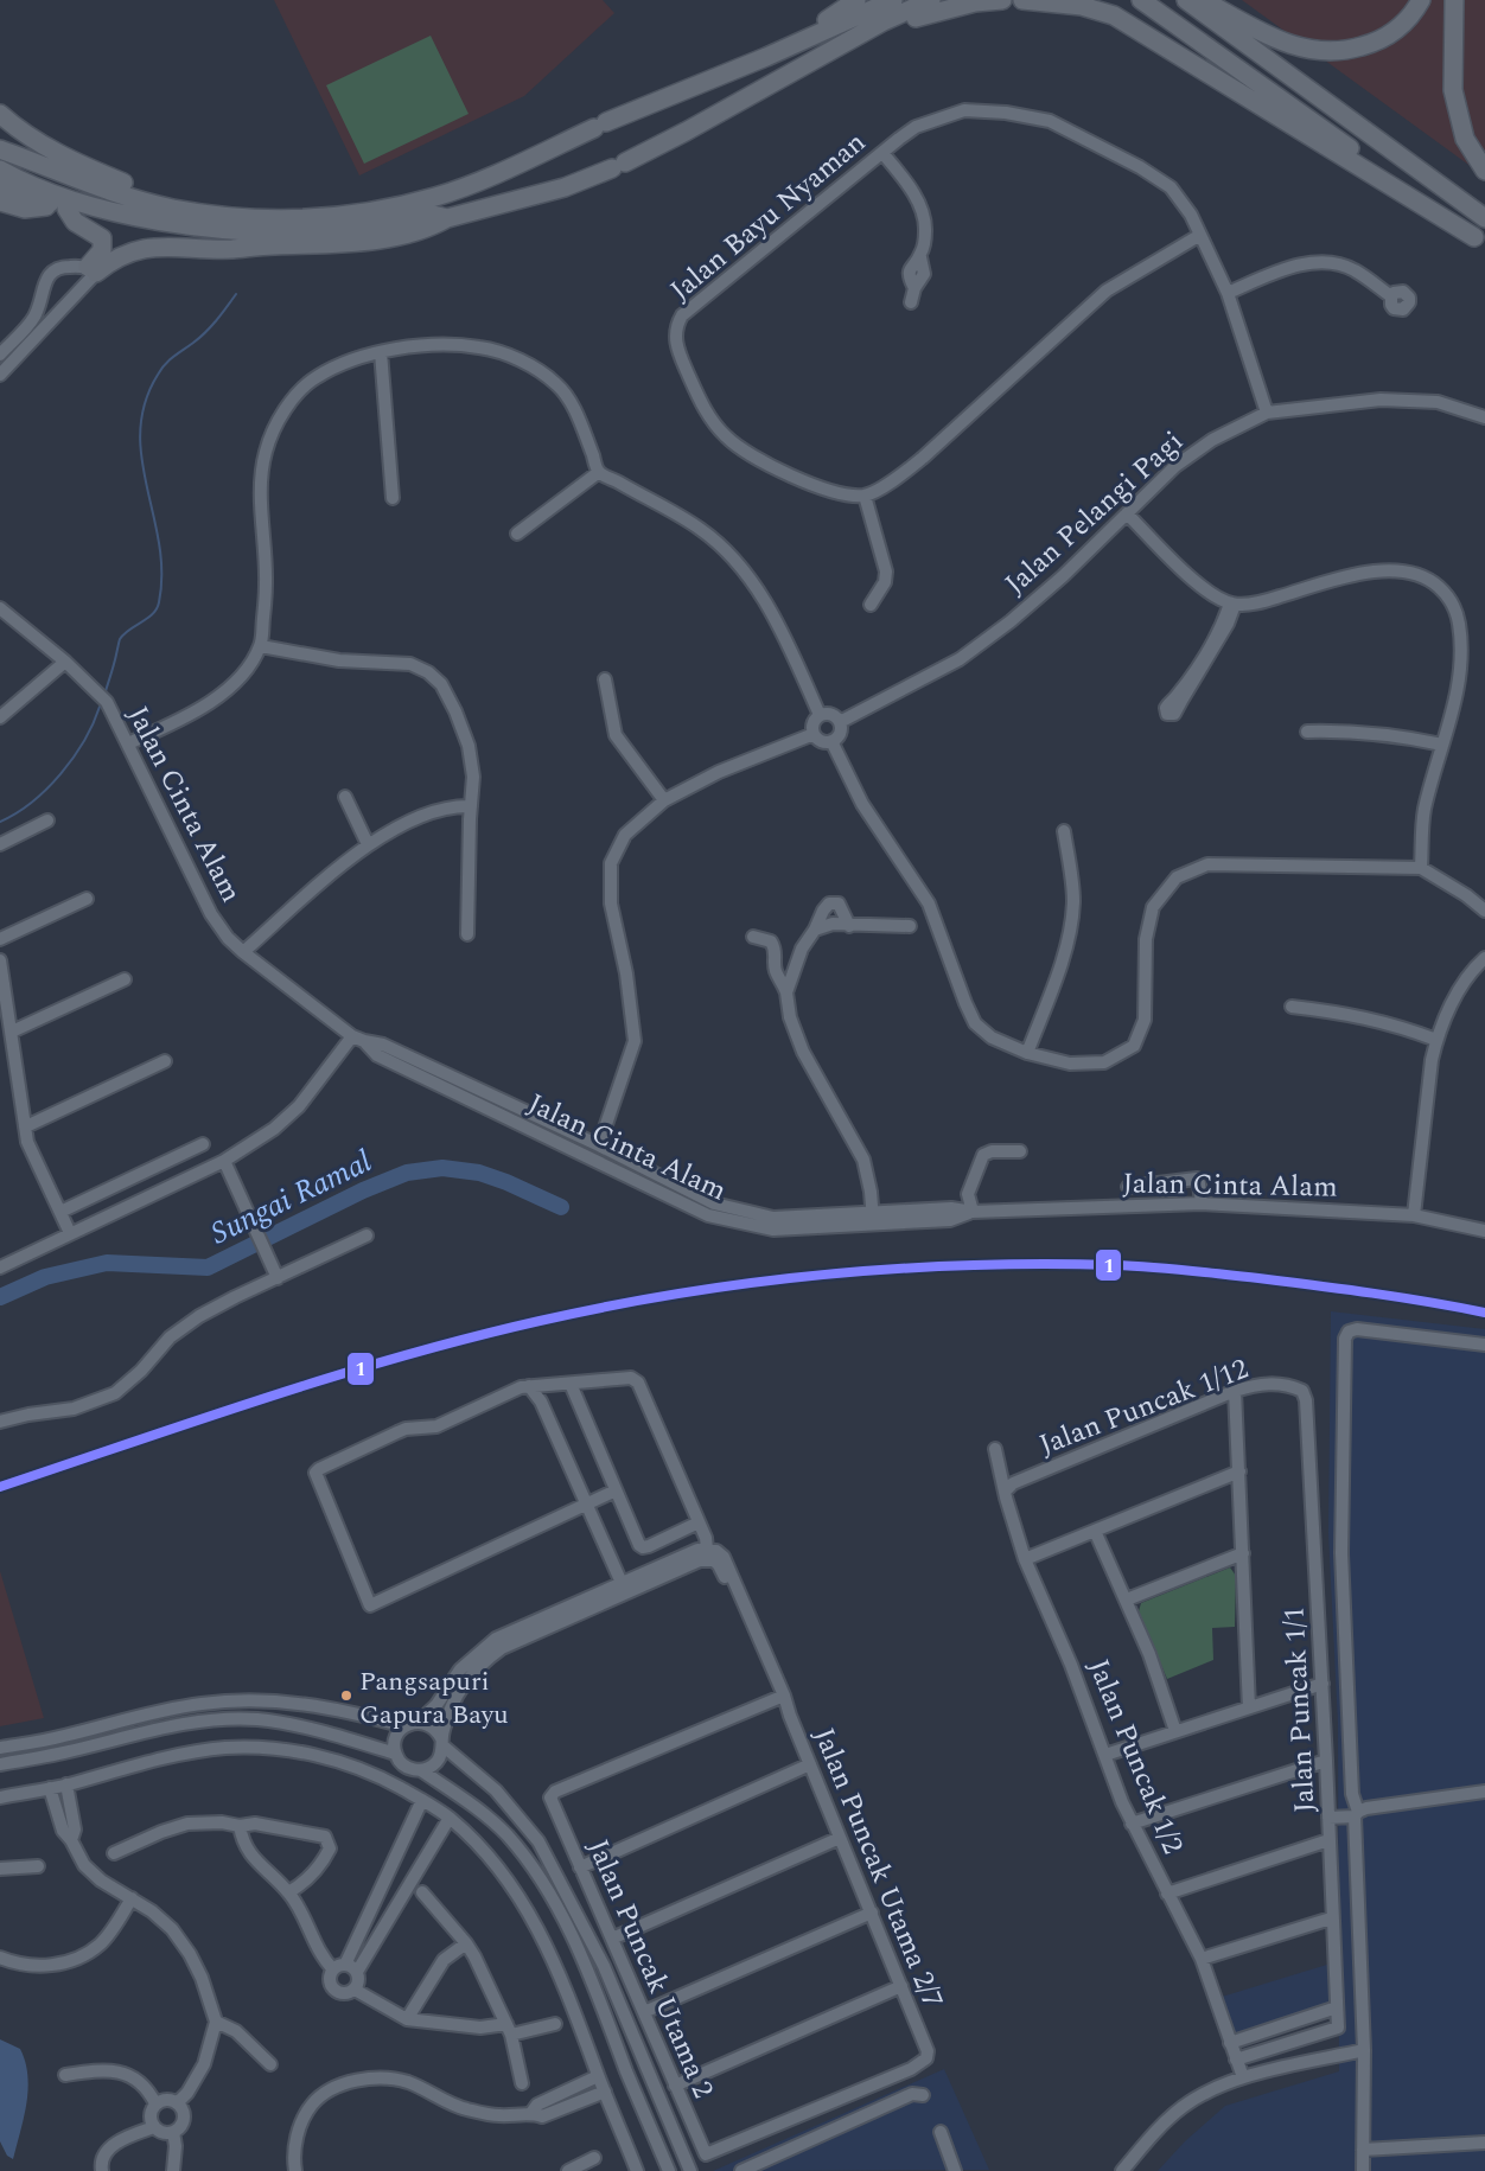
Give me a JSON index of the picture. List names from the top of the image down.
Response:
{
  "streets": {
    "street": [
      "Jalan Bayu Nyaman",
      "Jalan Pelangi Pagi",
      "Jalan Cinta Alam",
      "Jalan Puncak 1/12",
      "Jalan Puncak 1/1",
      "Jalan Puncak 1/2",
      "Jalan Puncak Utama 2/7",
      "Jalan Puncak Utama 2"
    ]
  },
  "crossings": [
    ["Jalan Bayu Nyaman", "Jalan Pelangi Pagi"],
    ["Jalan Puncak 1/12", "Jalan Puncak 1/1"],
    ["Jalan Puncak 1/12", "Jalan Puncak 1/2"],
    ["Jalan Puncak 1/1", "Jalan Puncak 1/2"],
    ["Jalan Puncak Utama 2/7", "Jalan Puncak Utama 2"]
  ],
  "water": ["Sungai Ramal"],
  "places": ["Pangsapuri Gapura Bayu"],
  "lines": ["transit line 1"]
}
